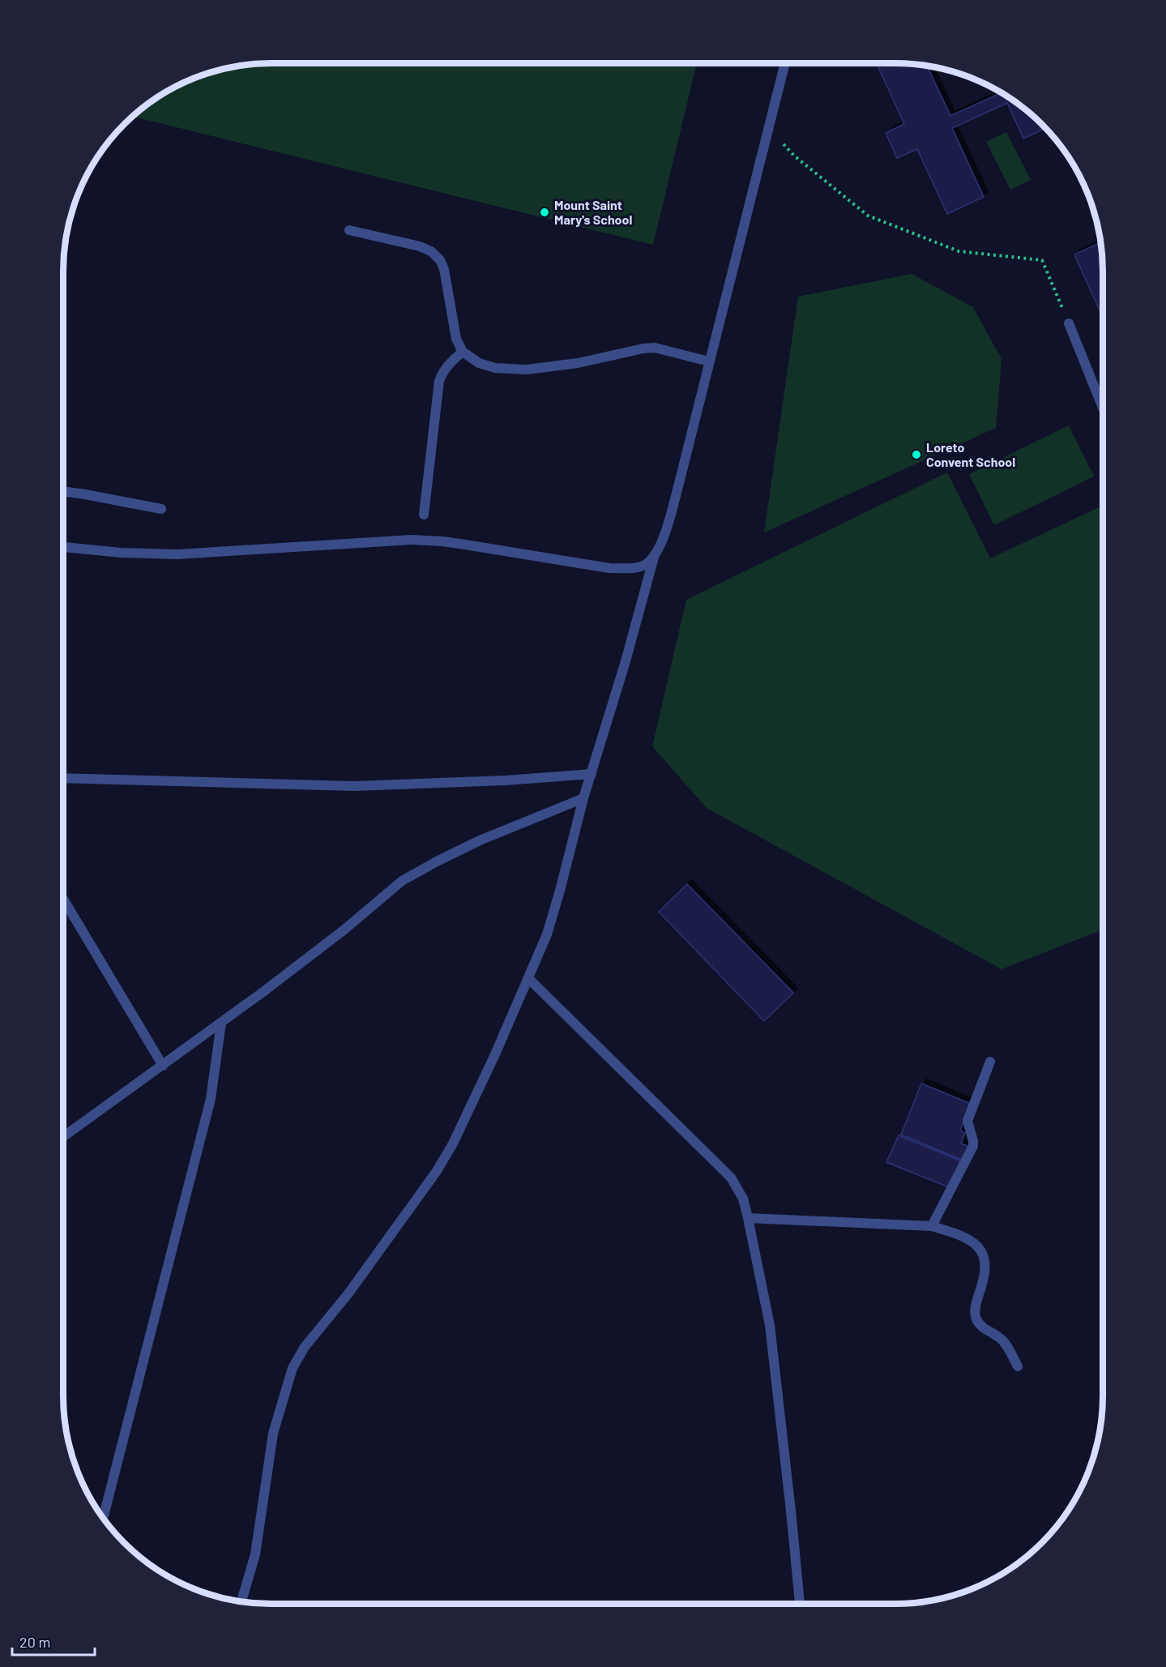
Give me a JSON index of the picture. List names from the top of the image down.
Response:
{
  "places": ["Mount Saint Mary's School", "Loreto Convent School"],
  "scale_bar": "20 m"
}
